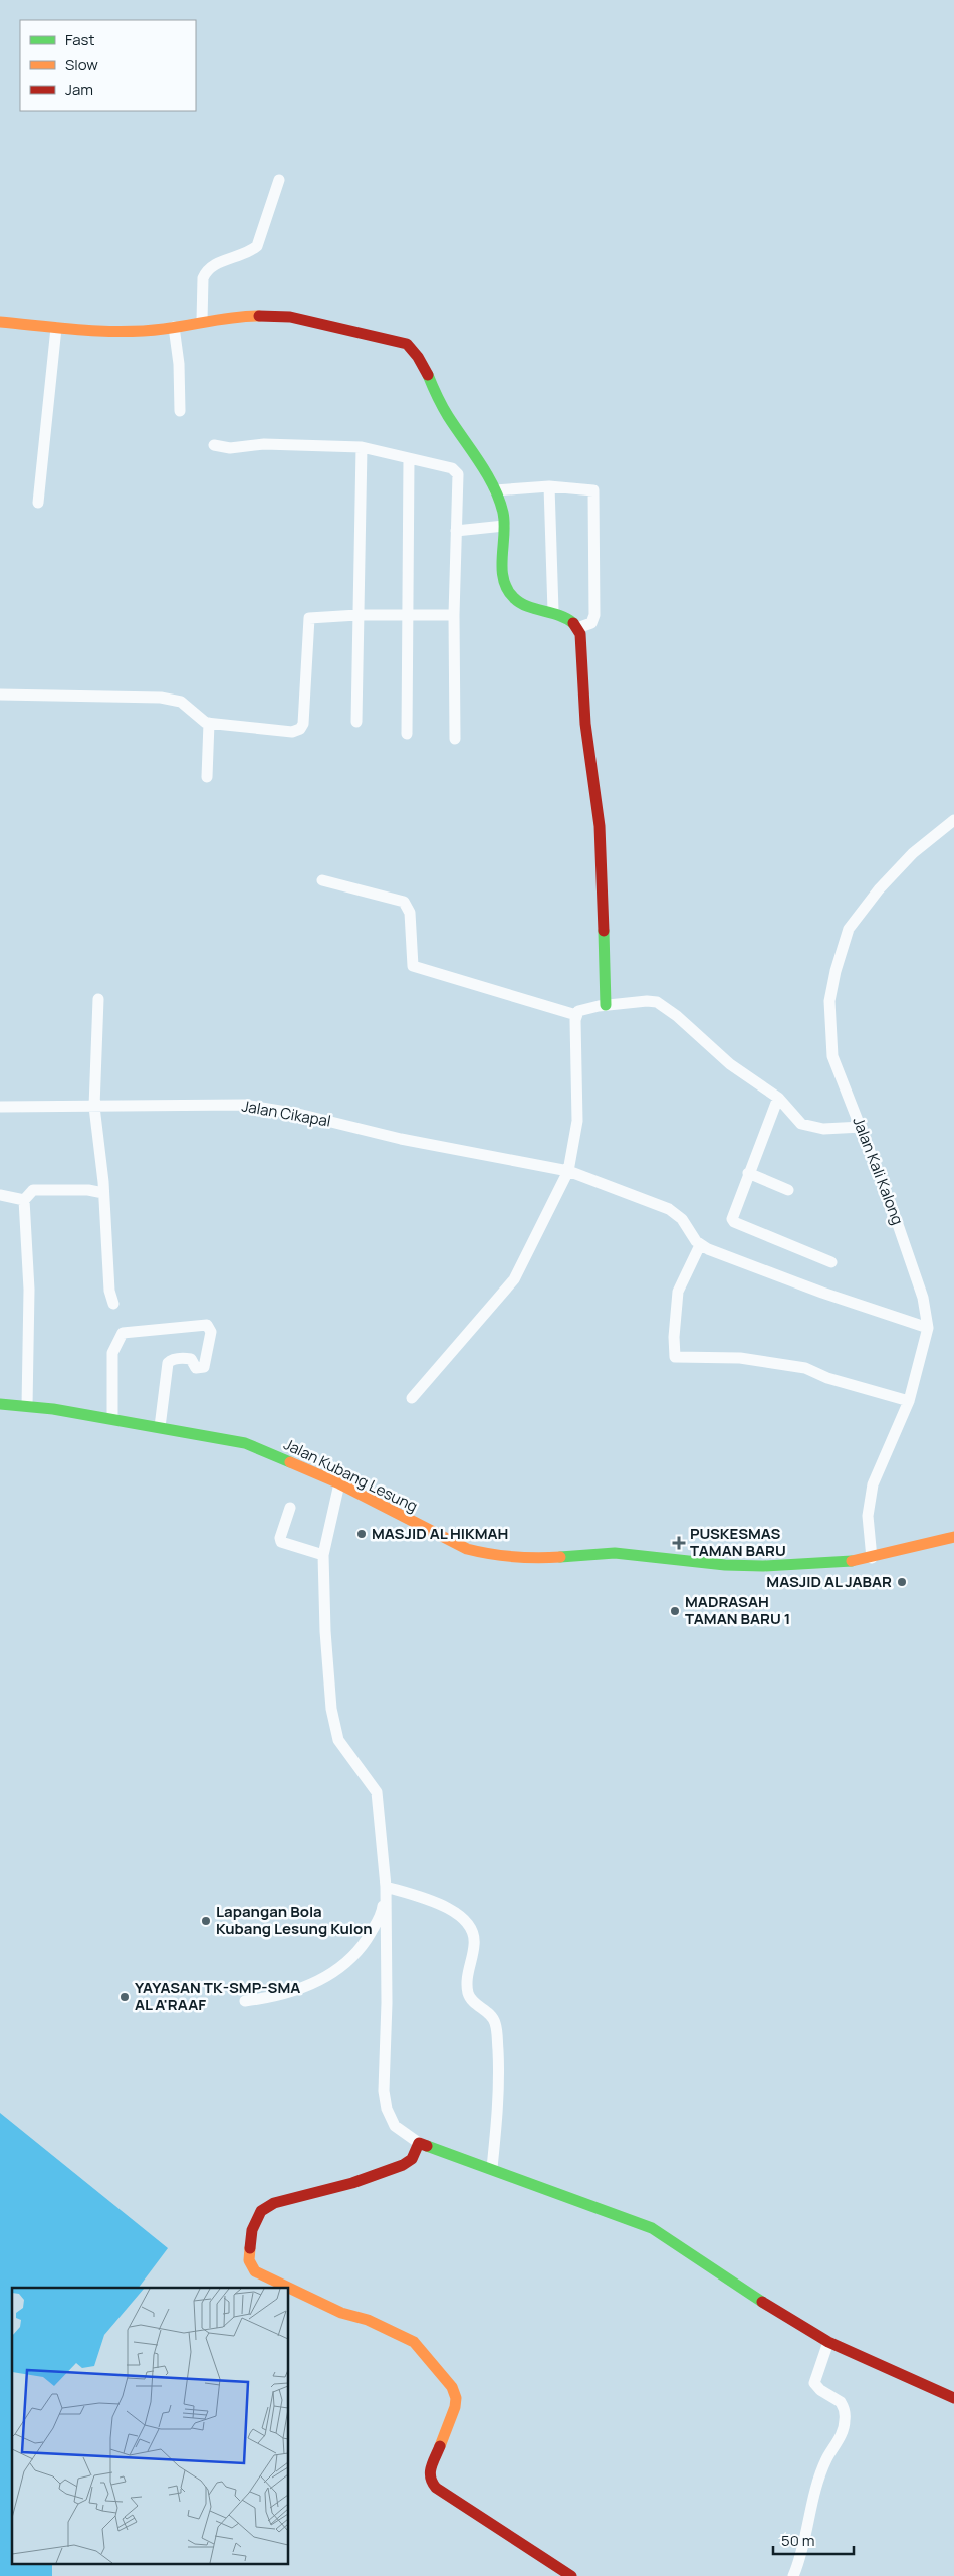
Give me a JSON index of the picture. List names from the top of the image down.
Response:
{
  "streets": {
    "street": ["Jalan Cikapal", "Jalan Kali Kalong", "Jalan Kubang Lesung"]
  },
  "crossings": [
    ["Jalan Kali Kalong", "Jalan Kubang Lesung"]
  ],
  "places": {
    "other": [
      "MASJID AL HIKMAH",
      "MASJID AL JABAR",
      "MADRASAH TAMAN BARU 1",
      "Lapangan Bola Kubang Lesung Kulon",
      "YAYASAN TK-SMP-SMA AL A'RAAF"
    ],
    "health": ["PUSKESMAS TAMAN BARU"]
  },
  "legend": ["Fast", "Slow", "Jam"],
  "scale_bar": "50 m"
}
